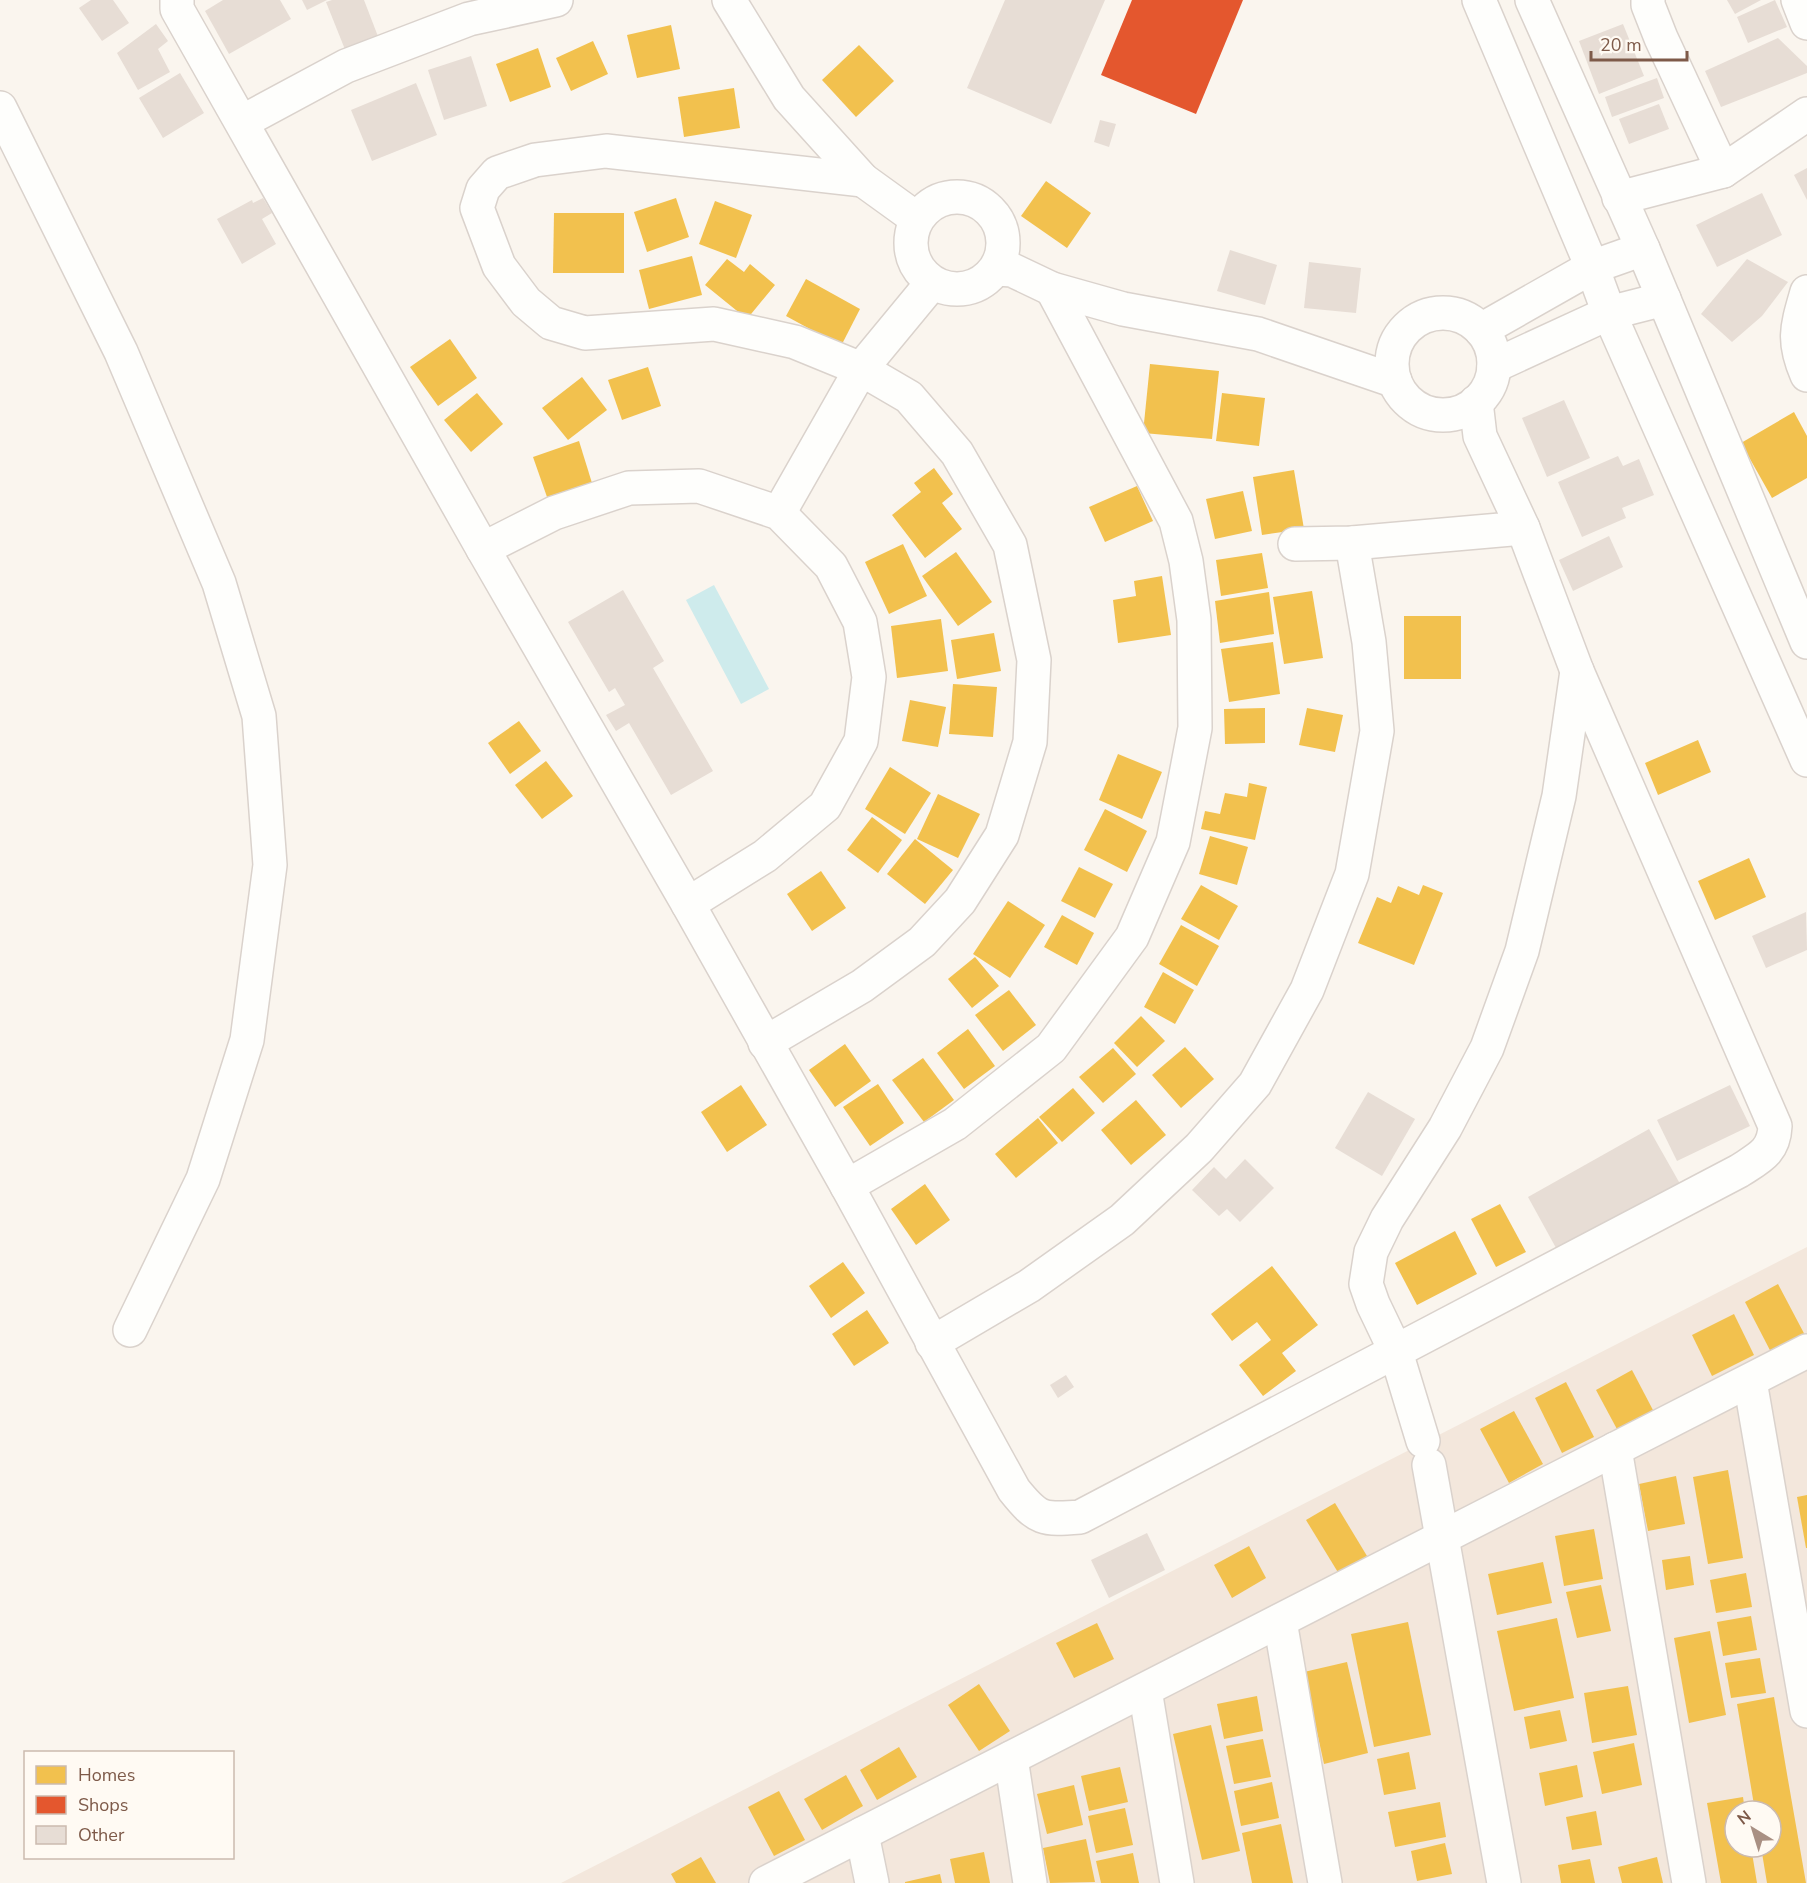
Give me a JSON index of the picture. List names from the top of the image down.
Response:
{
  "legend": ["Homes", "Shops", "Other"],
  "scale_bar": "20 m",
  "north": "top left"
}
